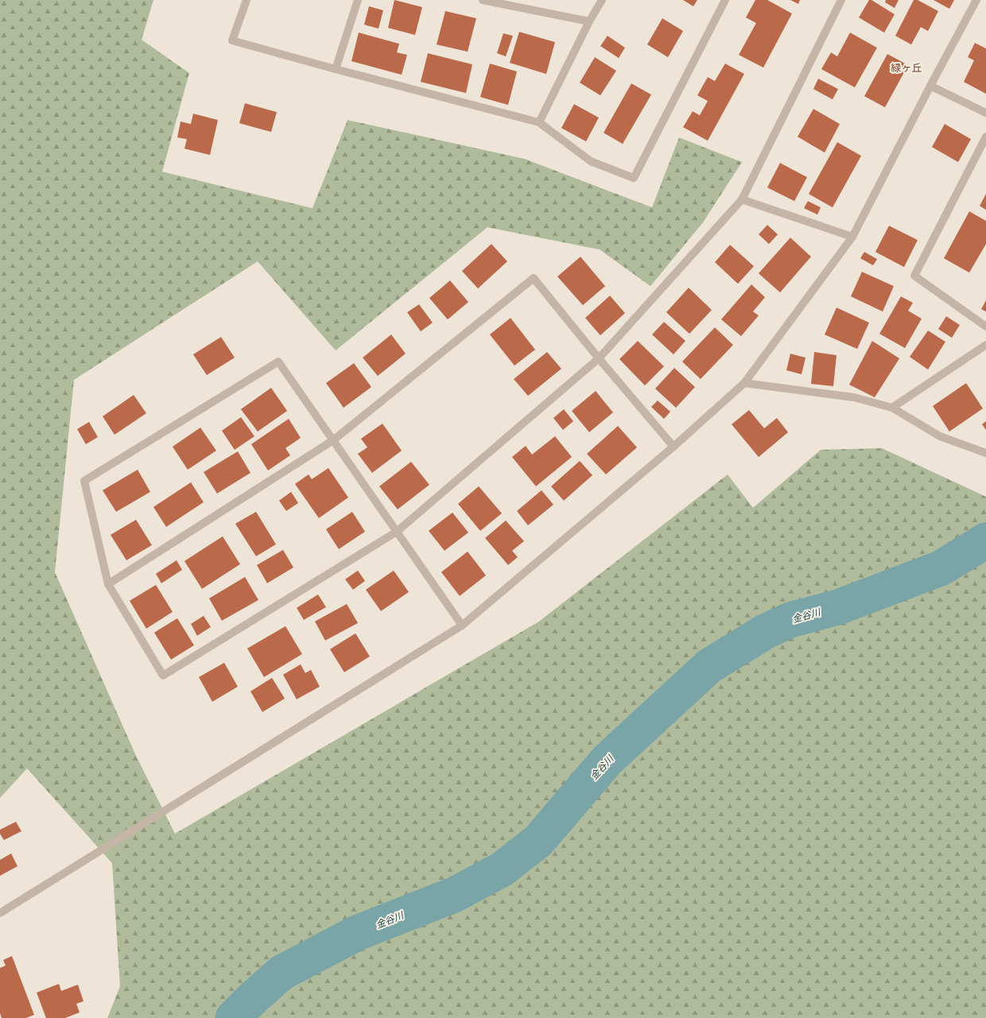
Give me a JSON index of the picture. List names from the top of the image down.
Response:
{
  "districts": ["緑ヶ丘"],
  "water": ["金谷川"]
}
